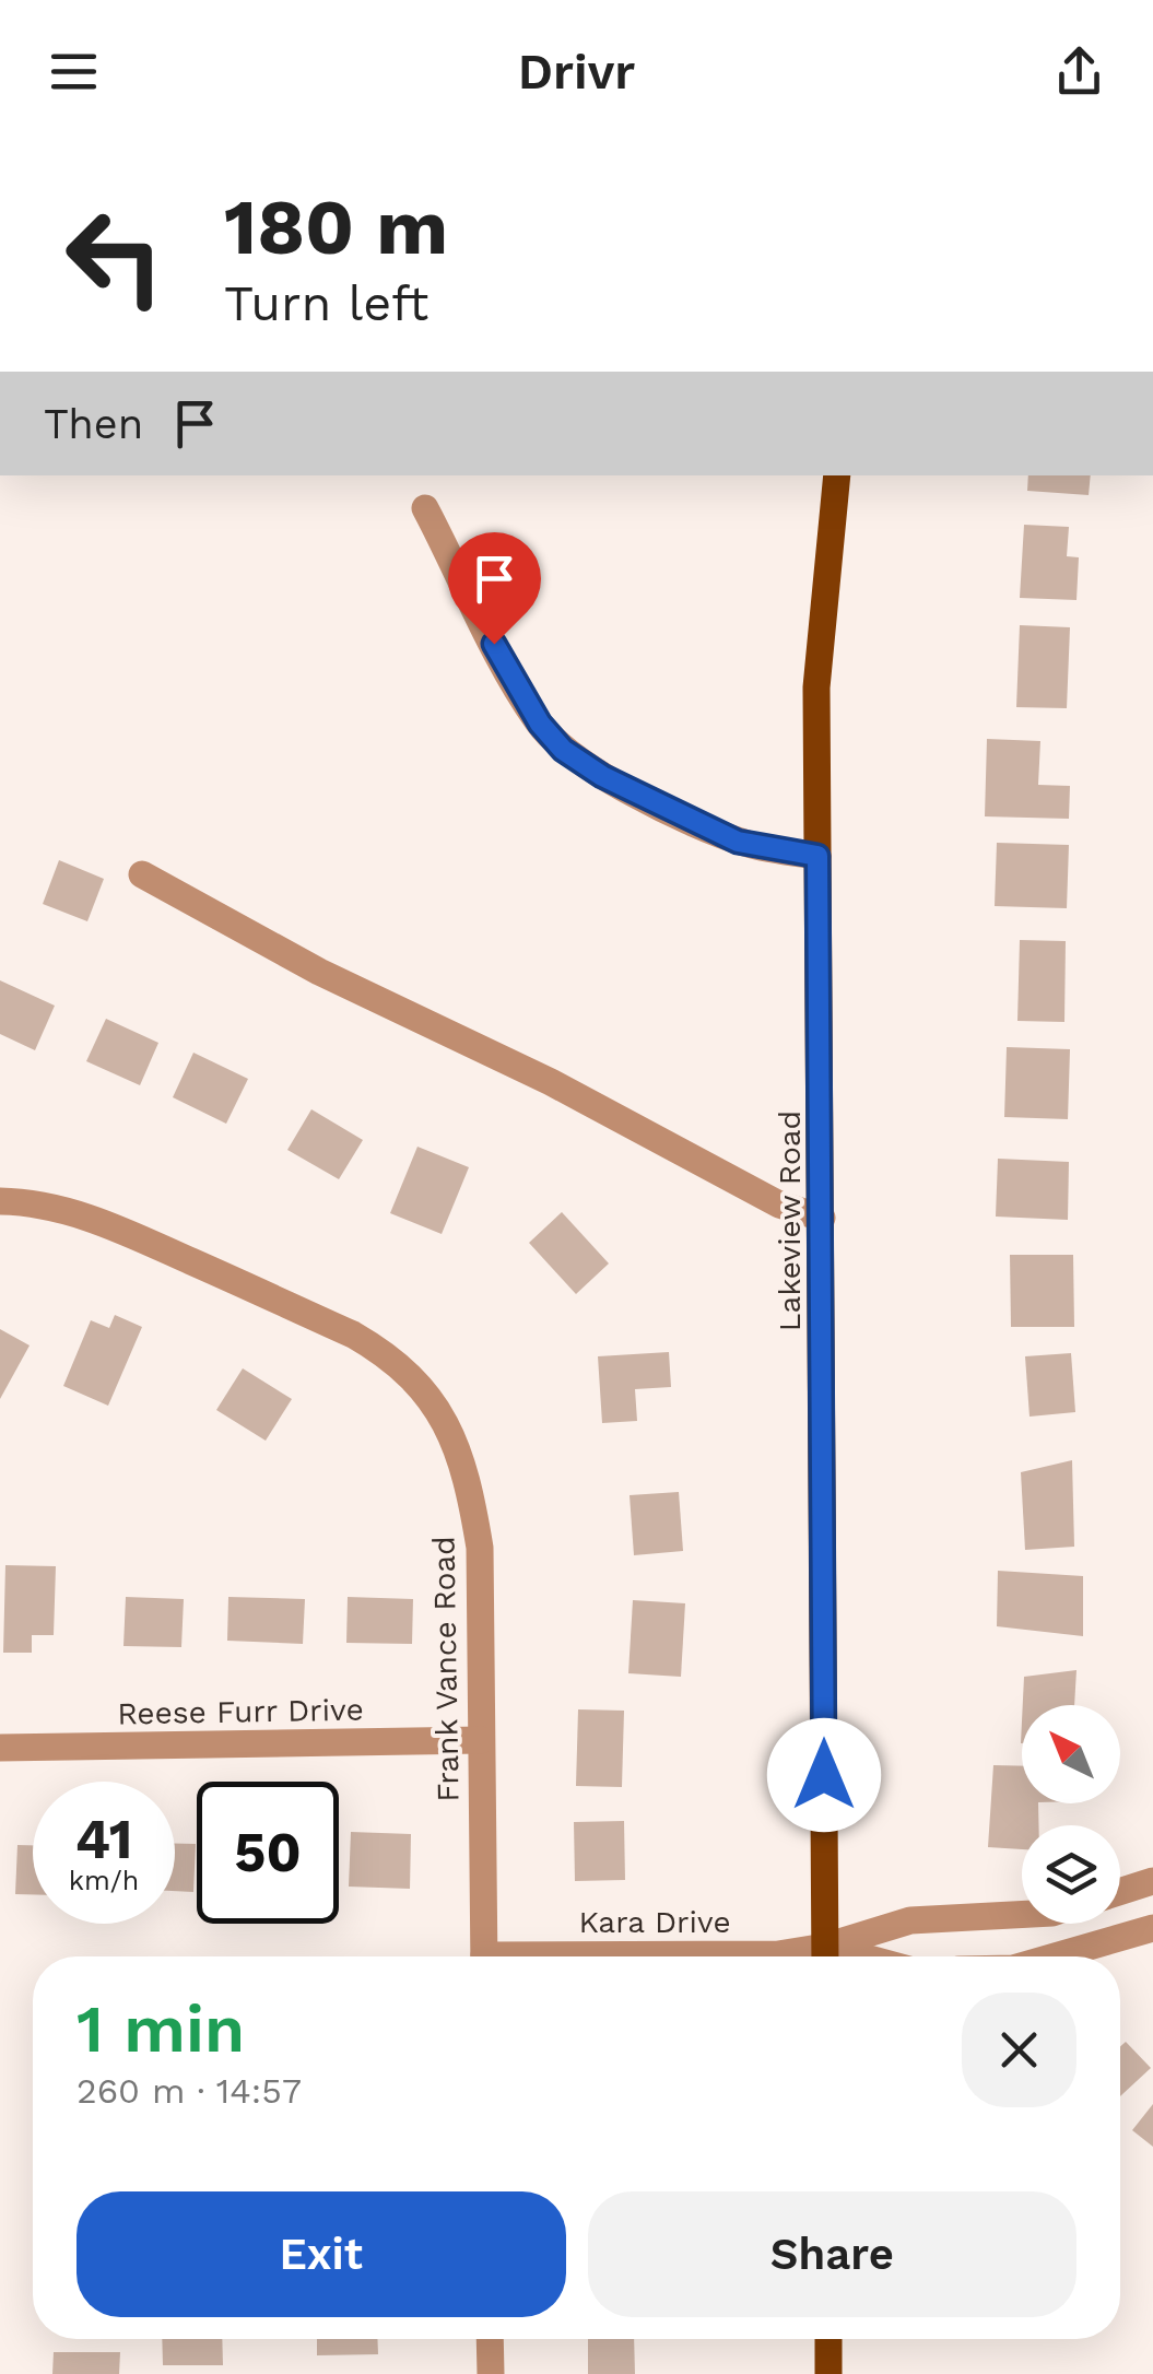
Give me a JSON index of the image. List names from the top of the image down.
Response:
{
  "streets": {
    "main road": ["Lakeview Road"],
    "street": ["Frank Vance Road", "Reese Furr Drive", "Kara Drive"]
  },
  "crossings": [
    ["Frank Vance Road", "Reese Furr Drive"]
  ],
  "north": "top left",
  "page": {
    "header": "Drivr",
    "turn": ["180 m", "Turn left"],
    "then": "Then",
    "speed": "41 km/h",
    "limit": "50",
    "heading": ["1 min", "260 m · 14:57"],
    "buttons": ["Exit", "Share"]
  }
}
